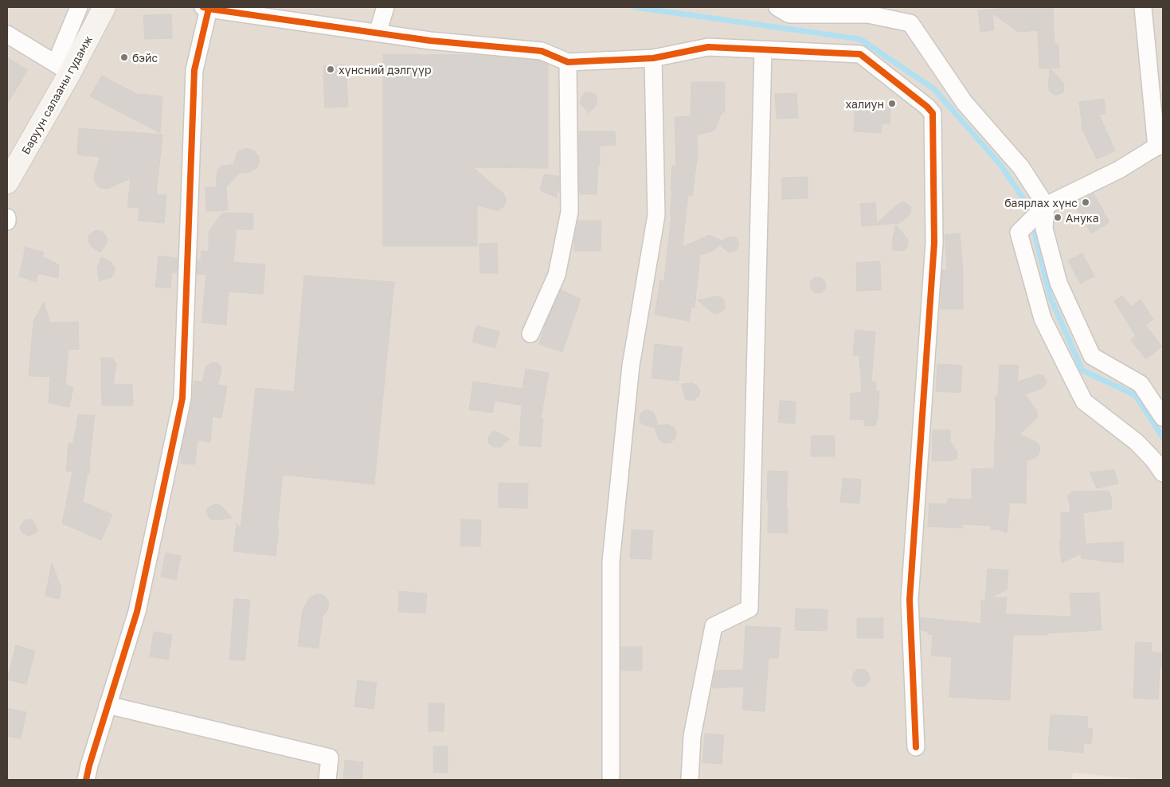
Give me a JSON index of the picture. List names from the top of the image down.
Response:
{
  "streets": {
    "main road": ["Баруун салааны гудамж"]
  },
  "places": [
    "бэйс",
    "хүнсний дэлгүүр",
    "халиун",
    "баярлах хүнс",
    "Анука"
  ]
}
